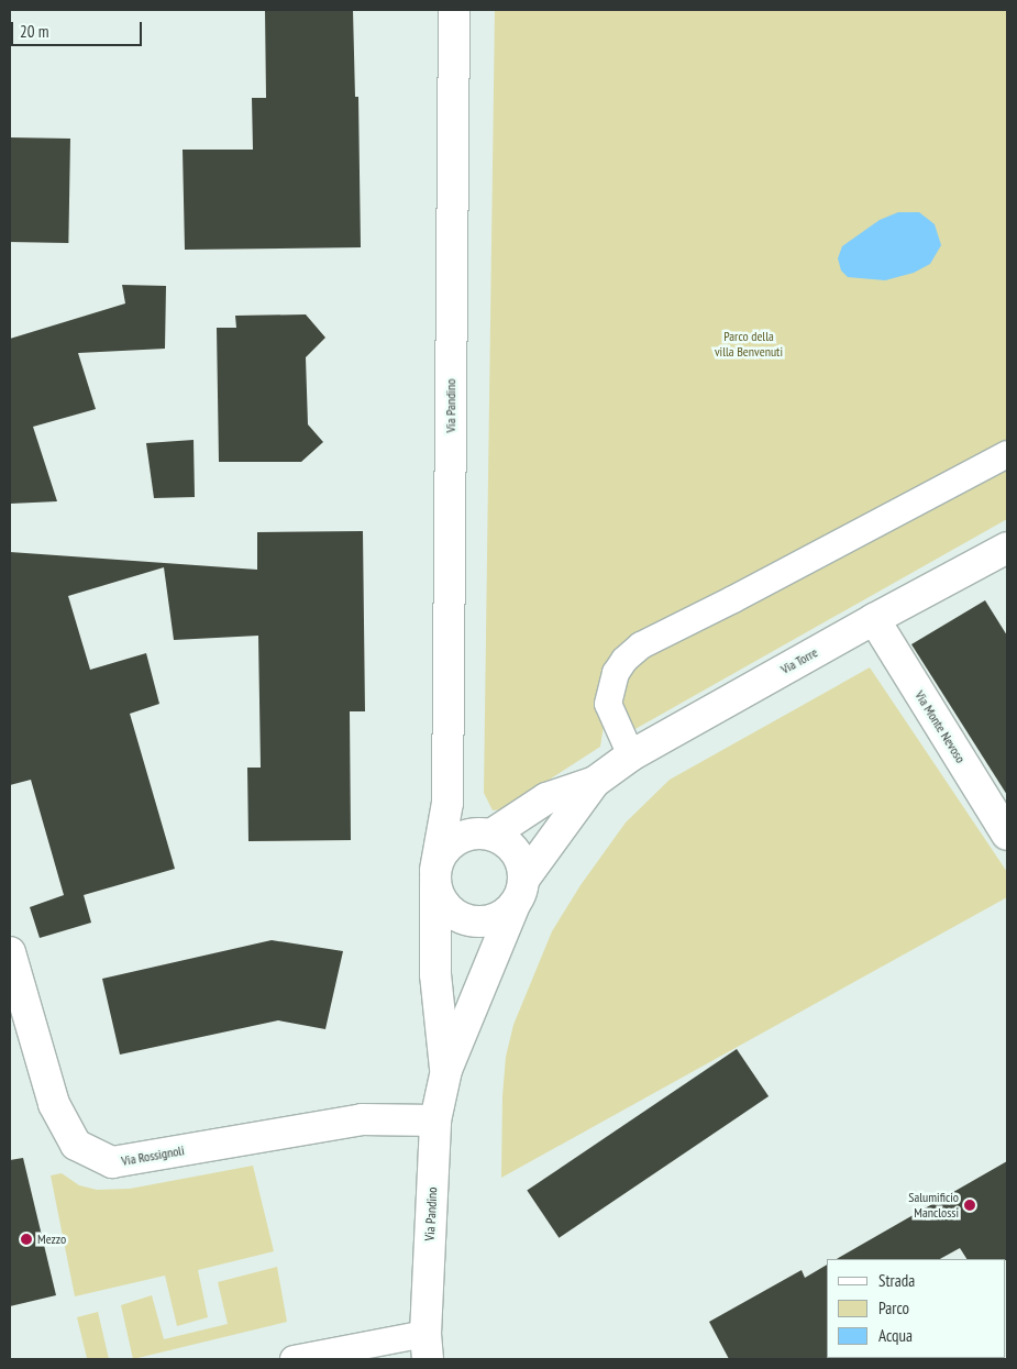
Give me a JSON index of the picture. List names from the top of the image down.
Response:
{
  "streets": {
    "street": [
      "Via Pandino",
      "Via Torre",
      "Via Monte Nevoso",
      "Via Rossignoli"
    ]
  },
  "crossings": [
    ["Via Pandino", "Via Torre"],
    ["Via Pandino", "Via Rossignoli"],
    ["Via Torre", "Via Monte Nevoso"]
  ],
  "parks": ["Parco della villa Benvenuti"],
  "places": ["Salumificio Manclossi", "Mezzo"],
  "legend": ["Strada", "Parco", "Acqua"],
  "scale_bar": "20 m"
}
